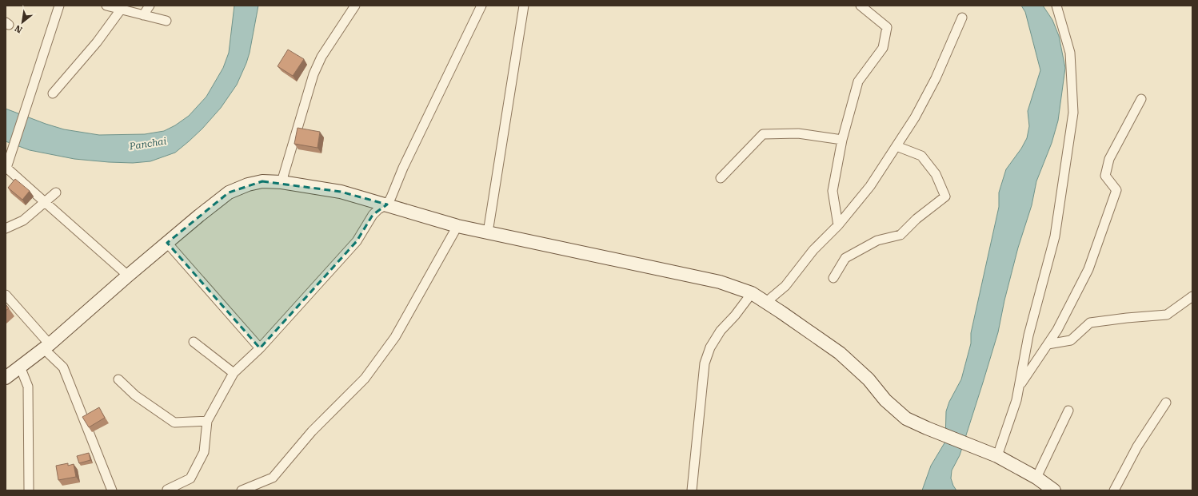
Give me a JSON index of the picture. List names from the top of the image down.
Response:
{
  "water": ["Panchai"],
  "north": "bottom left"
}
